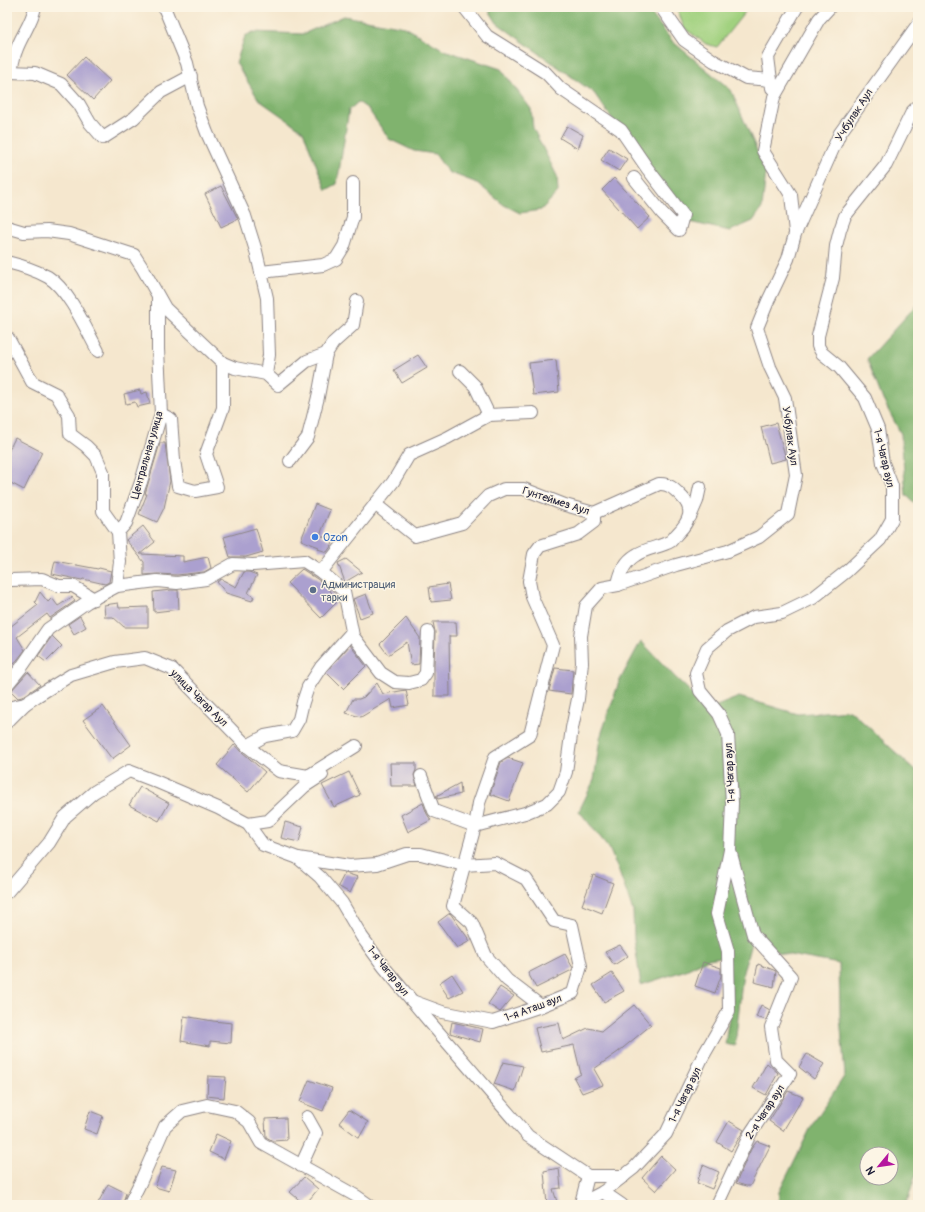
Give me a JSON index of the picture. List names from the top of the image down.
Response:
{
  "streets": {
    "street": [
      "Учбулак Аул",
      "Центральная улица",
      "1-я Чагар аул",
      "Гунтеймез Аул",
      "улица Чагар Аул",
      "1-я Аташ аул",
      "2-я Чагар аул"
    ]
  },
  "crossings": [
    ["1-я Чагар аул", "1-я Аташ аул"],
    ["1-я Чагар аул", "2-я Чагар аул"]
  ],
  "places": ["Ozon", "Администрация тарки"],
  "north": "bottom left"
}
